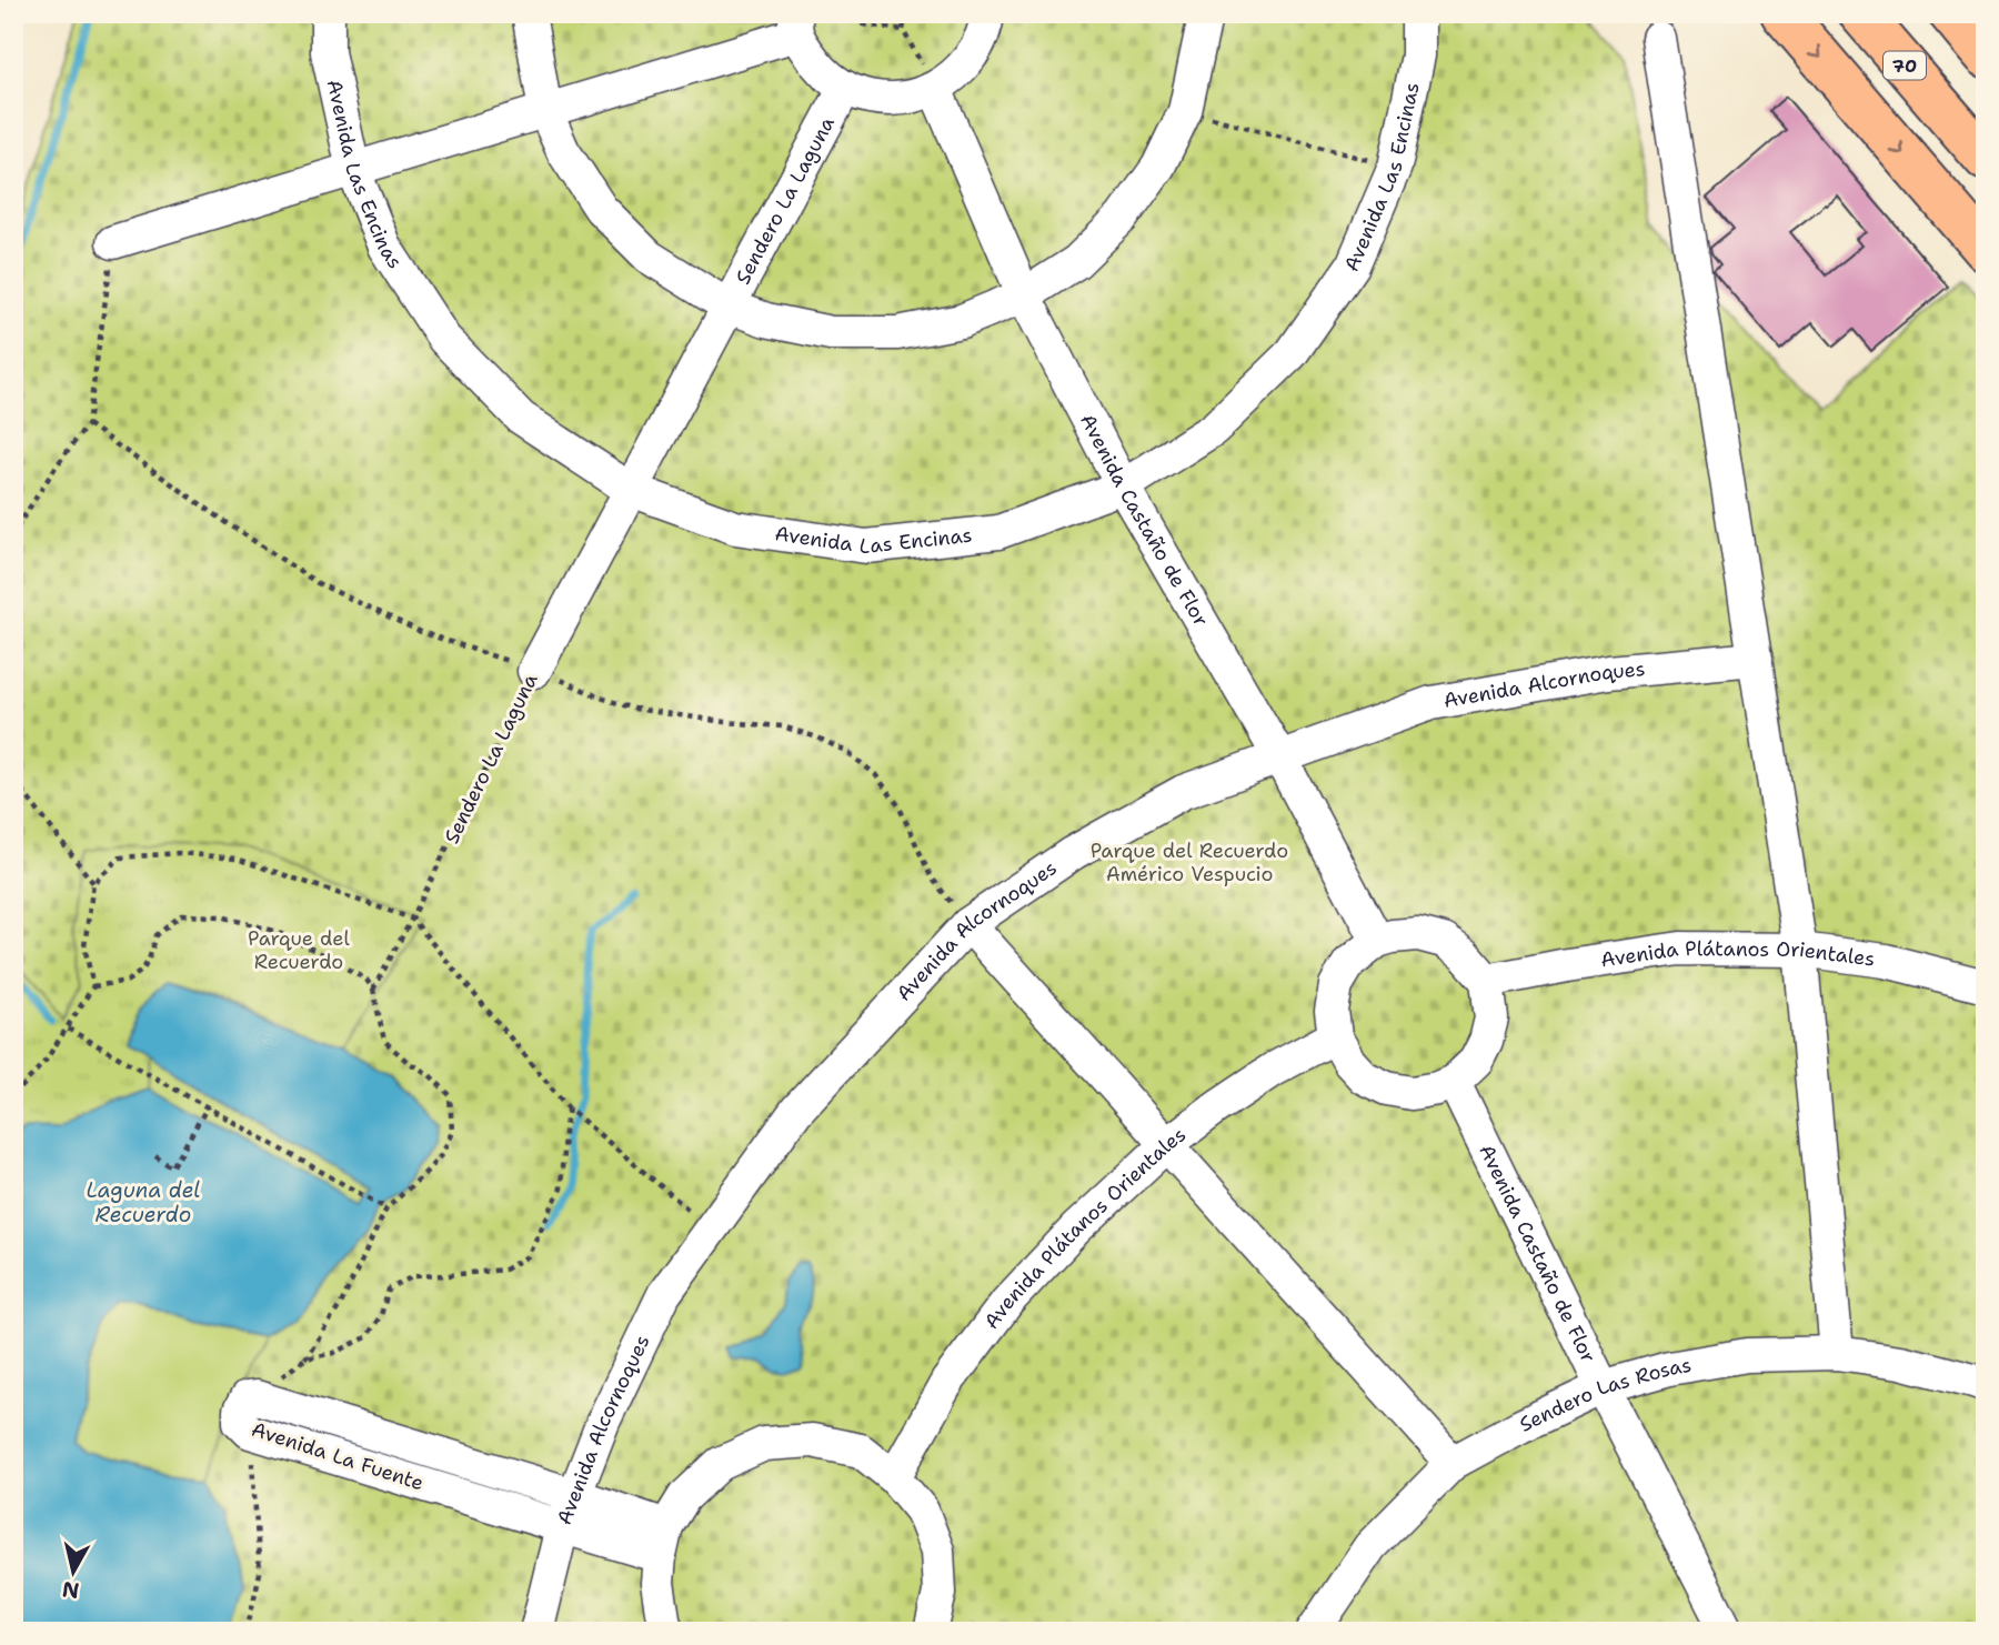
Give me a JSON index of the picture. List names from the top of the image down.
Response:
{
  "streets": {
    "main road": ["70"],
    "lane": [
      "Avenida Las Encinas",
      "Sendero La Laguna",
      "Avenida Castaño de Flor",
      "Avenida Alcornoques",
      "Avenida Plátanos Orientales",
      "Sendero Las Rosas",
      "Avenida La Fuente"
    ]
  },
  "crossings": [
    ["Avenida Las Encinas", "Sendero La Laguna"],
    ["Avenida Las Encinas", "Avenida Castaño de Flor"],
    ["Avenida Castaño de Flor", "Avenida Alcornoques"],
    ["Avenida Castaño de Flor", "Avenida Plátanos Orientales"],
    ["Avenida Castaño de Flor", "Sendero Las Rosas"],
    ["Avenida Alcornoques", "Avenida La Fuente"]
  ],
  "water": ["Laguna del Recuerdo"],
  "parks": ["Parque del Recuerdo Américo Vespucio", "Parque del Recuerdo"],
  "north": "bottom"
}
